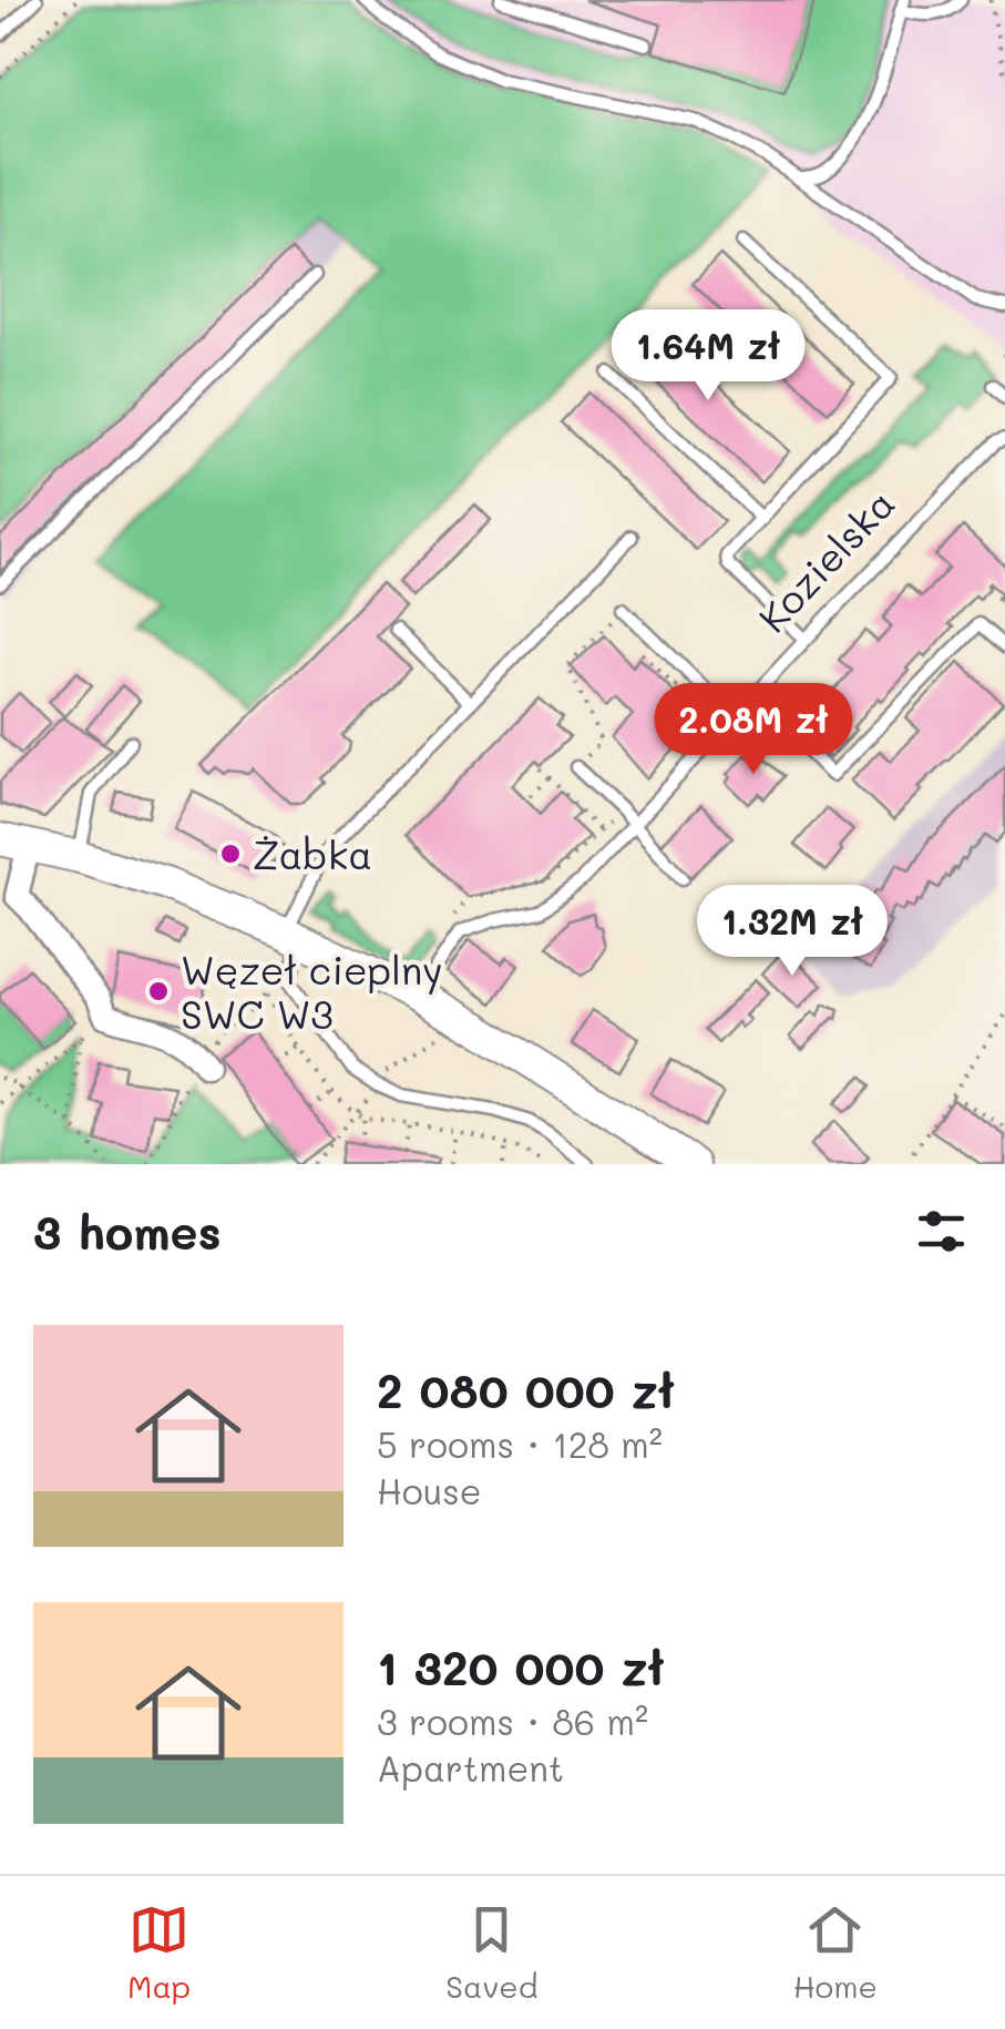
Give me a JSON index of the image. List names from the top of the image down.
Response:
{
  "streets": {
    "lane": ["Kozielska"]
  },
  "places": ["Żabka", "Węzeł cieplny SWC W3"],
  "page": {
    "price": ["1.64M zł", "2.08M zł", "1.32M zł"],
    "heading": "3 homes",
    "list": [
      {
        "name": "2 080 000 zł",
        "note": "5 rooms · 128 m² · House"
      },
      {
        "name": "1 320 000 zł",
        "note": "3 rooms · 86 m² · Apartment"
      }
    ],
    "tabs": ["Map", "Saved", "Home"]
  }
}
